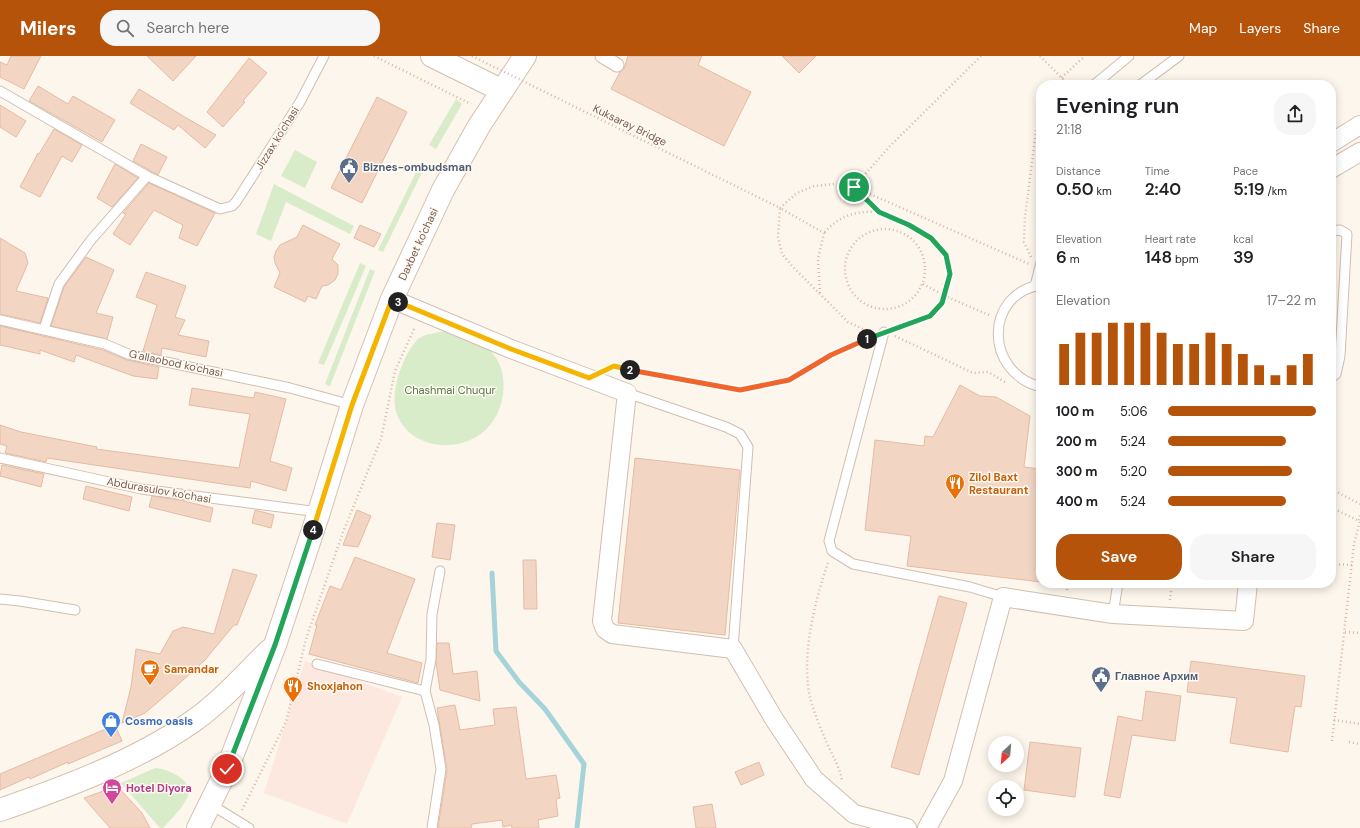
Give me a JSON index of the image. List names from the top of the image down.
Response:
{
  "streets": {
    "main road": ["Daxbet ko'chasi"],
    "lane": ["Jizzax ko'chasi", "G'allaobod ko'chasi", "Abdurasulov ko'chasi"],
    "path": ["Kuksaray Bridge"]
  },
  "crossings": [
    ["Daxbet ko'chasi", "G'allaobod ko'chasi"],
    ["Daxbet ko'chasi", "Abdurasulov ko'chasi"]
  ],
  "parks": ["Chashmai Chuqur"],
  "places": {
    "public building": ["Biznes-ombudsman", "Главное Архим"],
    "restaurant": ["Zilol Baxt Restaurant", "Shoxjahon"],
    "cafe": ["Samandar"],
    "shop": ["Cosmo oasis"],
    "hotel": ["Hotel Diyora"]
  },
  "north": "bottom left",
  "page": {
    "header": "Milers",
    "search": "Search here",
    "nav": ["Map", "Layers", "Share"],
    "heading": ["Evening run", "21:18"],
    "stats": [
      ["Distance", "0.50 km"],
      ["Time", "2:40"],
      ["Pace", "5:19 /km"],
      ["Elevation", "6 m"],
      ["Heart rate", "148 bpm"],
      ["kcal", "39"]
    ],
    "chart": ["Elevation", "17–22 m"],
    "pins": [
      "3",
      "1",
      "2",
      "4"
    ],
    "list": [
      {
        "name": "100 m",
        "note": "5:06"
      },
      {
        "name": "200 m",
        "note": "5:24"
      },
      {
        "name": "300 m",
        "note": "5:20"
      },
      {
        "name": "400 m",
        "note": "5:24"
      }
    ],
    "buttons": ["Save", "Share"]
  }
}
